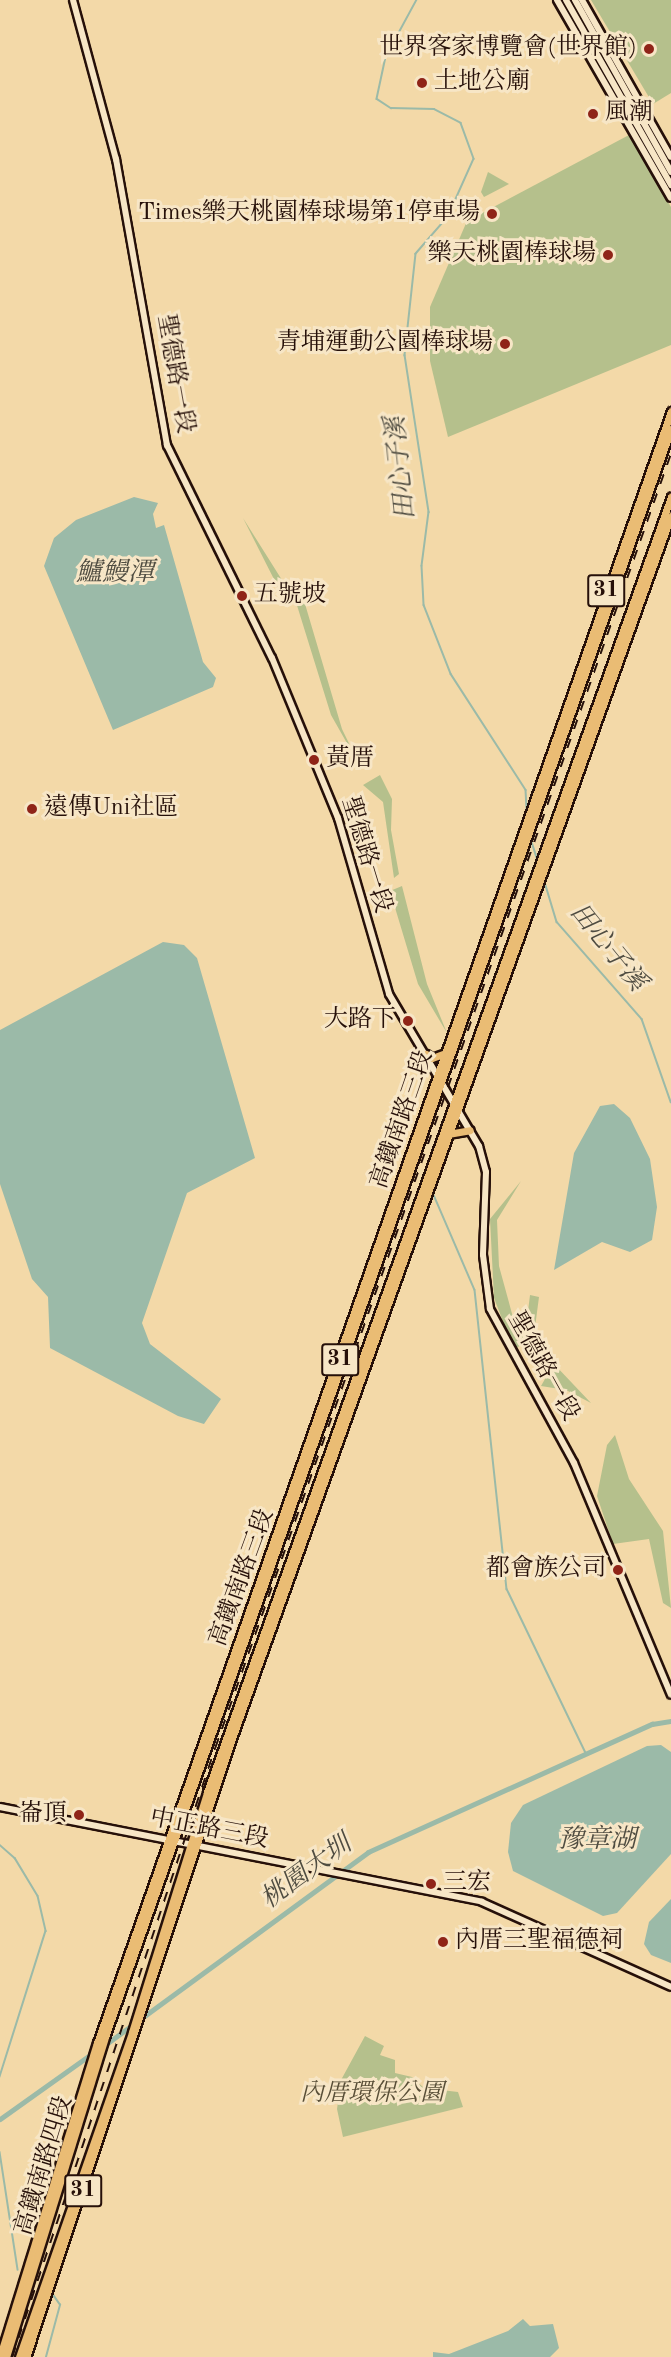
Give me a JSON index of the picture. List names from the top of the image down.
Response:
{
  "streets": {
    "main road": ["31", "高鐵南路三段", "高鐵南路四段"],
    "street": ["聖德路一段", "中正路三段"]
  },
  "crossings": [
    ["聖德路一段", "高鐵南路三段"],
    ["高鐵南路三段", "中正路三段"],
    ["高鐵南路三段", "高鐵南路四段"],
    ["中正路三段", "高鐵南路四段"]
  ],
  "water": [
    "田心子溪",
    "鱸鰻潭",
    "豫章湖",
    "桃園大圳"
  ],
  "parks": ["內厝環保公園"],
  "places": [
    "世界客家博覽會(世界館)",
    "土地公廟",
    "風潮",
    "Times樂天桃園棒球場第1停車場",
    "樂天桃園棒球場",
    "青埔運動公園棒球場",
    "五號坡",
    "黃厝",
    "遠傳Uni社區",
    "大路下",
    "都會族公司",
    "崙頂",
    "三宏",
    "內厝三聖福德祠"
  ]
}
